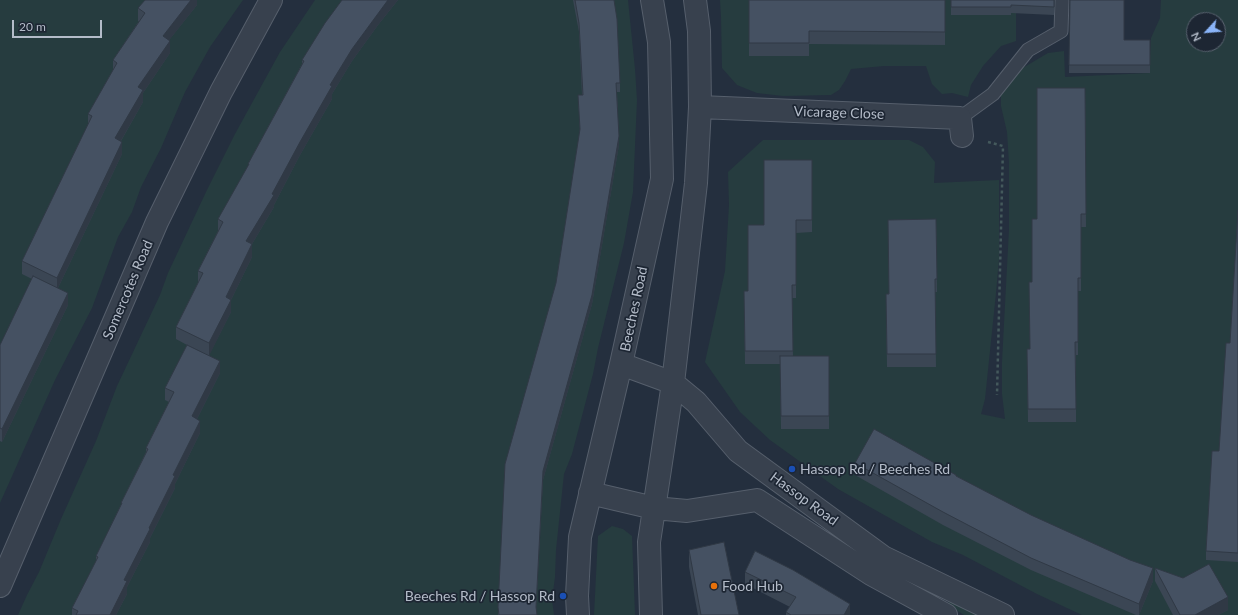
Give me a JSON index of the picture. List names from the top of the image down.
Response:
{
  "streets": {
    "street": [
      "Vicarage Close",
      "Somercotes Road",
      "Beeches Road",
      "Hassop Road"
    ]
  },
  "crossings": [
    ["Beeches Road", "Hassop Road"]
  ],
  "places": ["Hassop Rd / Beeches Rd", "Food Hub", "Beeches Rd / Hassop Rd"],
  "scale_bar": "20 m",
  "north": "bottom left"
}
